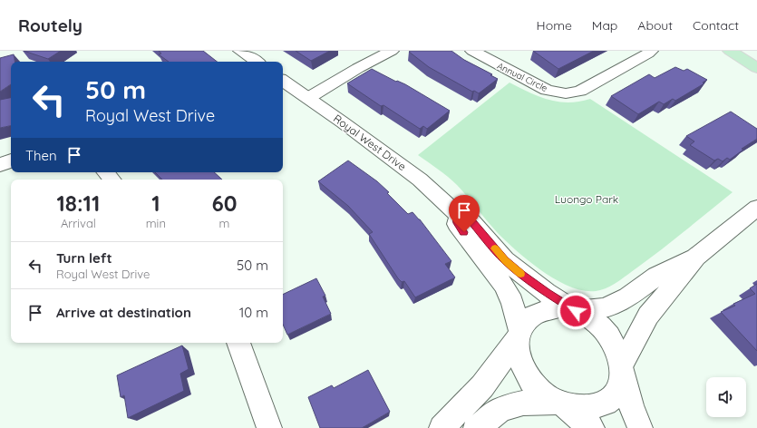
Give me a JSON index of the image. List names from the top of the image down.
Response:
{
  "streets": {
    "street": ["Annual Circle", "Royal West Drive"]
  },
  "parks": ["Luongo Park"],
  "page": {
    "header": "Routely",
    "nav": [
      "Home",
      "Map",
      "About",
      "Contact"
    ],
    "turn": ["50 m", "Royal West Drive"],
    "then": "Then",
    "eta": [
      "18:11",
      "Arrival",
      "1",
      "min",
      "60",
      "m"
    ],
    "list": [
      {
        "name": "Turn left",
        "note": "Royal West Drive",
        "value": "50 m"
      },
      {
        "name": "Arrive at destination",
        "value": "10 m"
      }
    ]
  }
}
